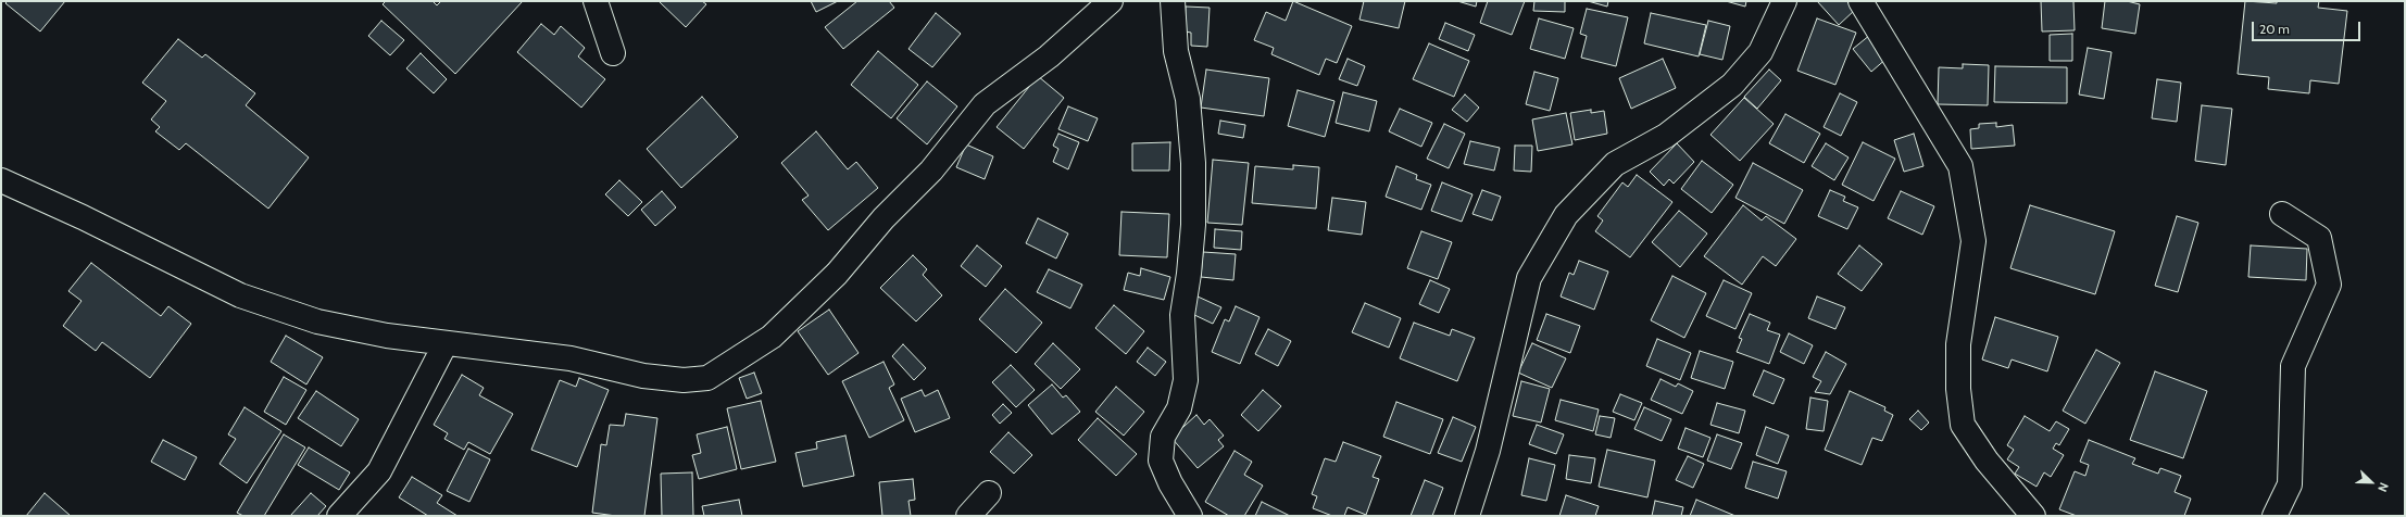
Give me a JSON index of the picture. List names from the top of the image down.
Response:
{
  "scale_bar": "20 m",
  "north": "bottom right"
}
